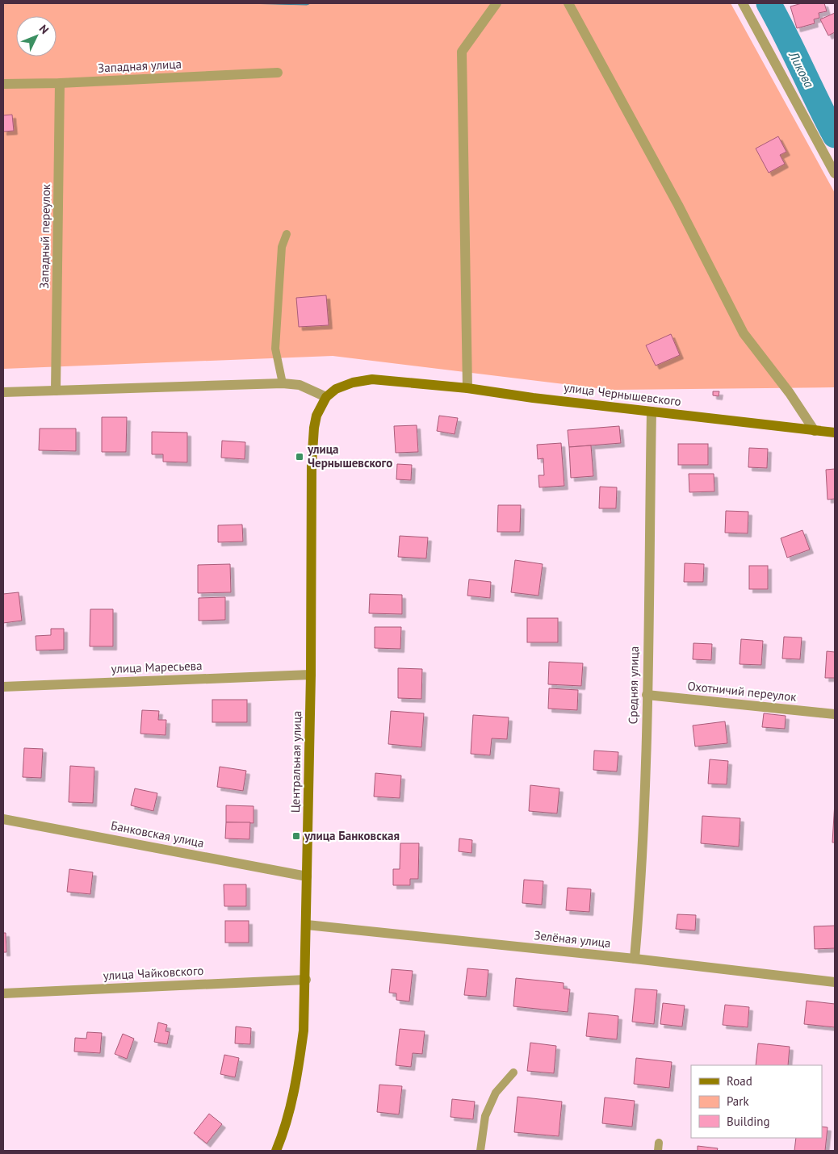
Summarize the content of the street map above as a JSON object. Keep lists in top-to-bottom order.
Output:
{
  "streets": {
    "street": [
      "Западная улица",
      "Западный переулок",
      "улица Чернышевского",
      "улица Маресьева",
      "Средняя улица",
      "Охотничий переулок",
      "Центральная улица",
      "Банковская улица",
      "Зелёная улица",
      "улица Чайковского"
    ]
  },
  "crossings": [
    ["Западная улица", "Западный переулок"],
    ["улица Чернышевского", "Средняя улица"],
    ["улица Чернышевского", "Центральная улица"],
    ["улица Маресьева", "Центральная улица"],
    ["Средняя улица", "Охотничий переулок"],
    ["Средняя улица", "Зелёная улица"],
    ["Центральная улица", "Банковская улица"],
    ["Центральная улица", "Зелёная улица"],
    ["Центральная улица", "улица Чайковского"]
  ],
  "water": ["Ликова"],
  "places": {
    "transit": ["улица Чернышевского", "улица Банковская"]
  },
  "legend": ["Road", "Park", "Building"],
  "north": "top right"
}
